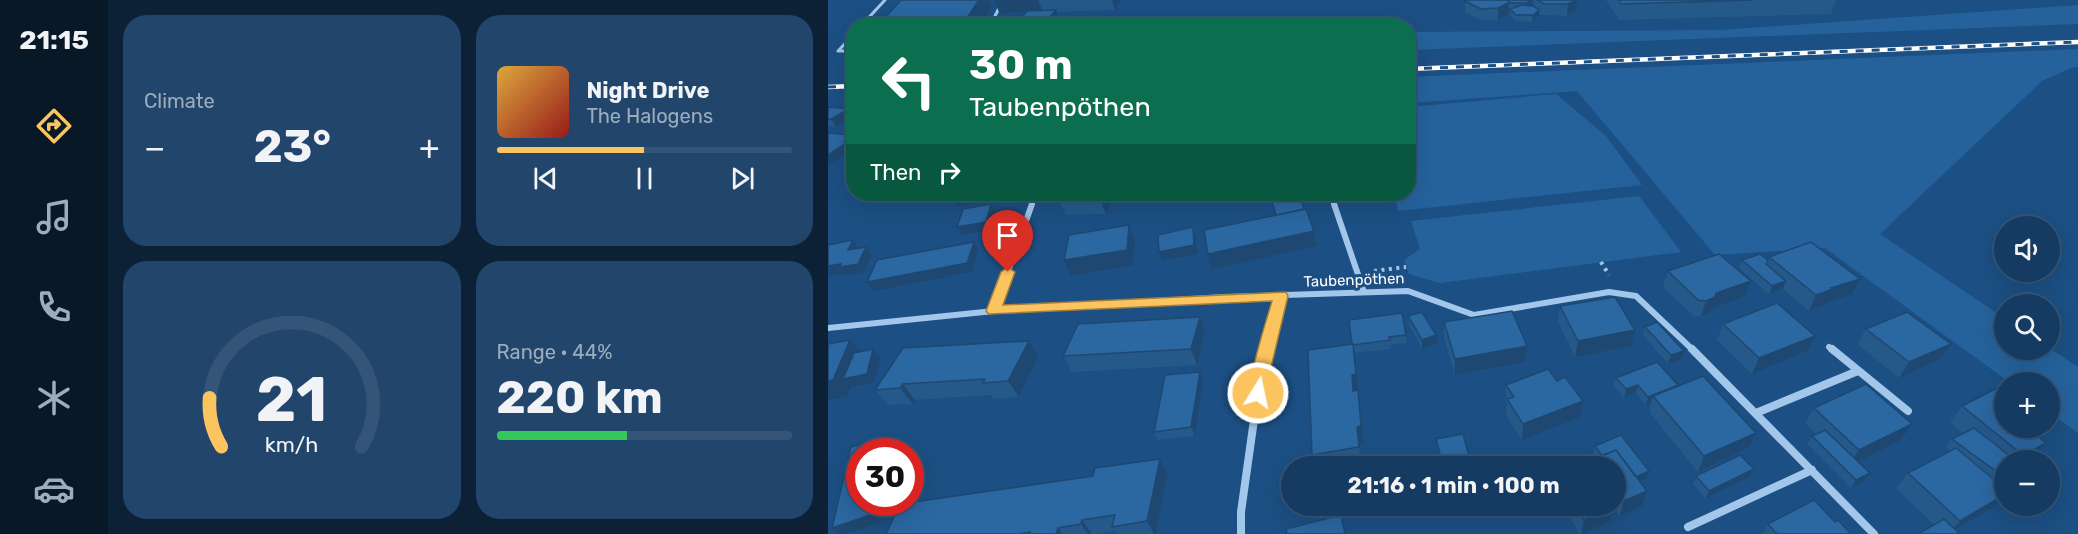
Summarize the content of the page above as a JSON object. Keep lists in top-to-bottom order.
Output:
{
  "streets": {
    "street": ["Taubenpöthen"]
  },
  "page": {
    "tabs": "21:15",
    "tile": [
      "Climate",
      ["Range · 44%", "220 km"]
    ],
    "turn": ["30 m", "Taubenpöthen"],
    "song": ["Night Drive", "The Halogens"],
    "heat": ["−", "23°", "+"],
    "then": "Then",
    "map_buttons": ["+", "−"],
    "limit": "30",
    "trip": "21:16 · 1 min · 100 m",
    "gauge": ["21", "km/h"]
  }
}
